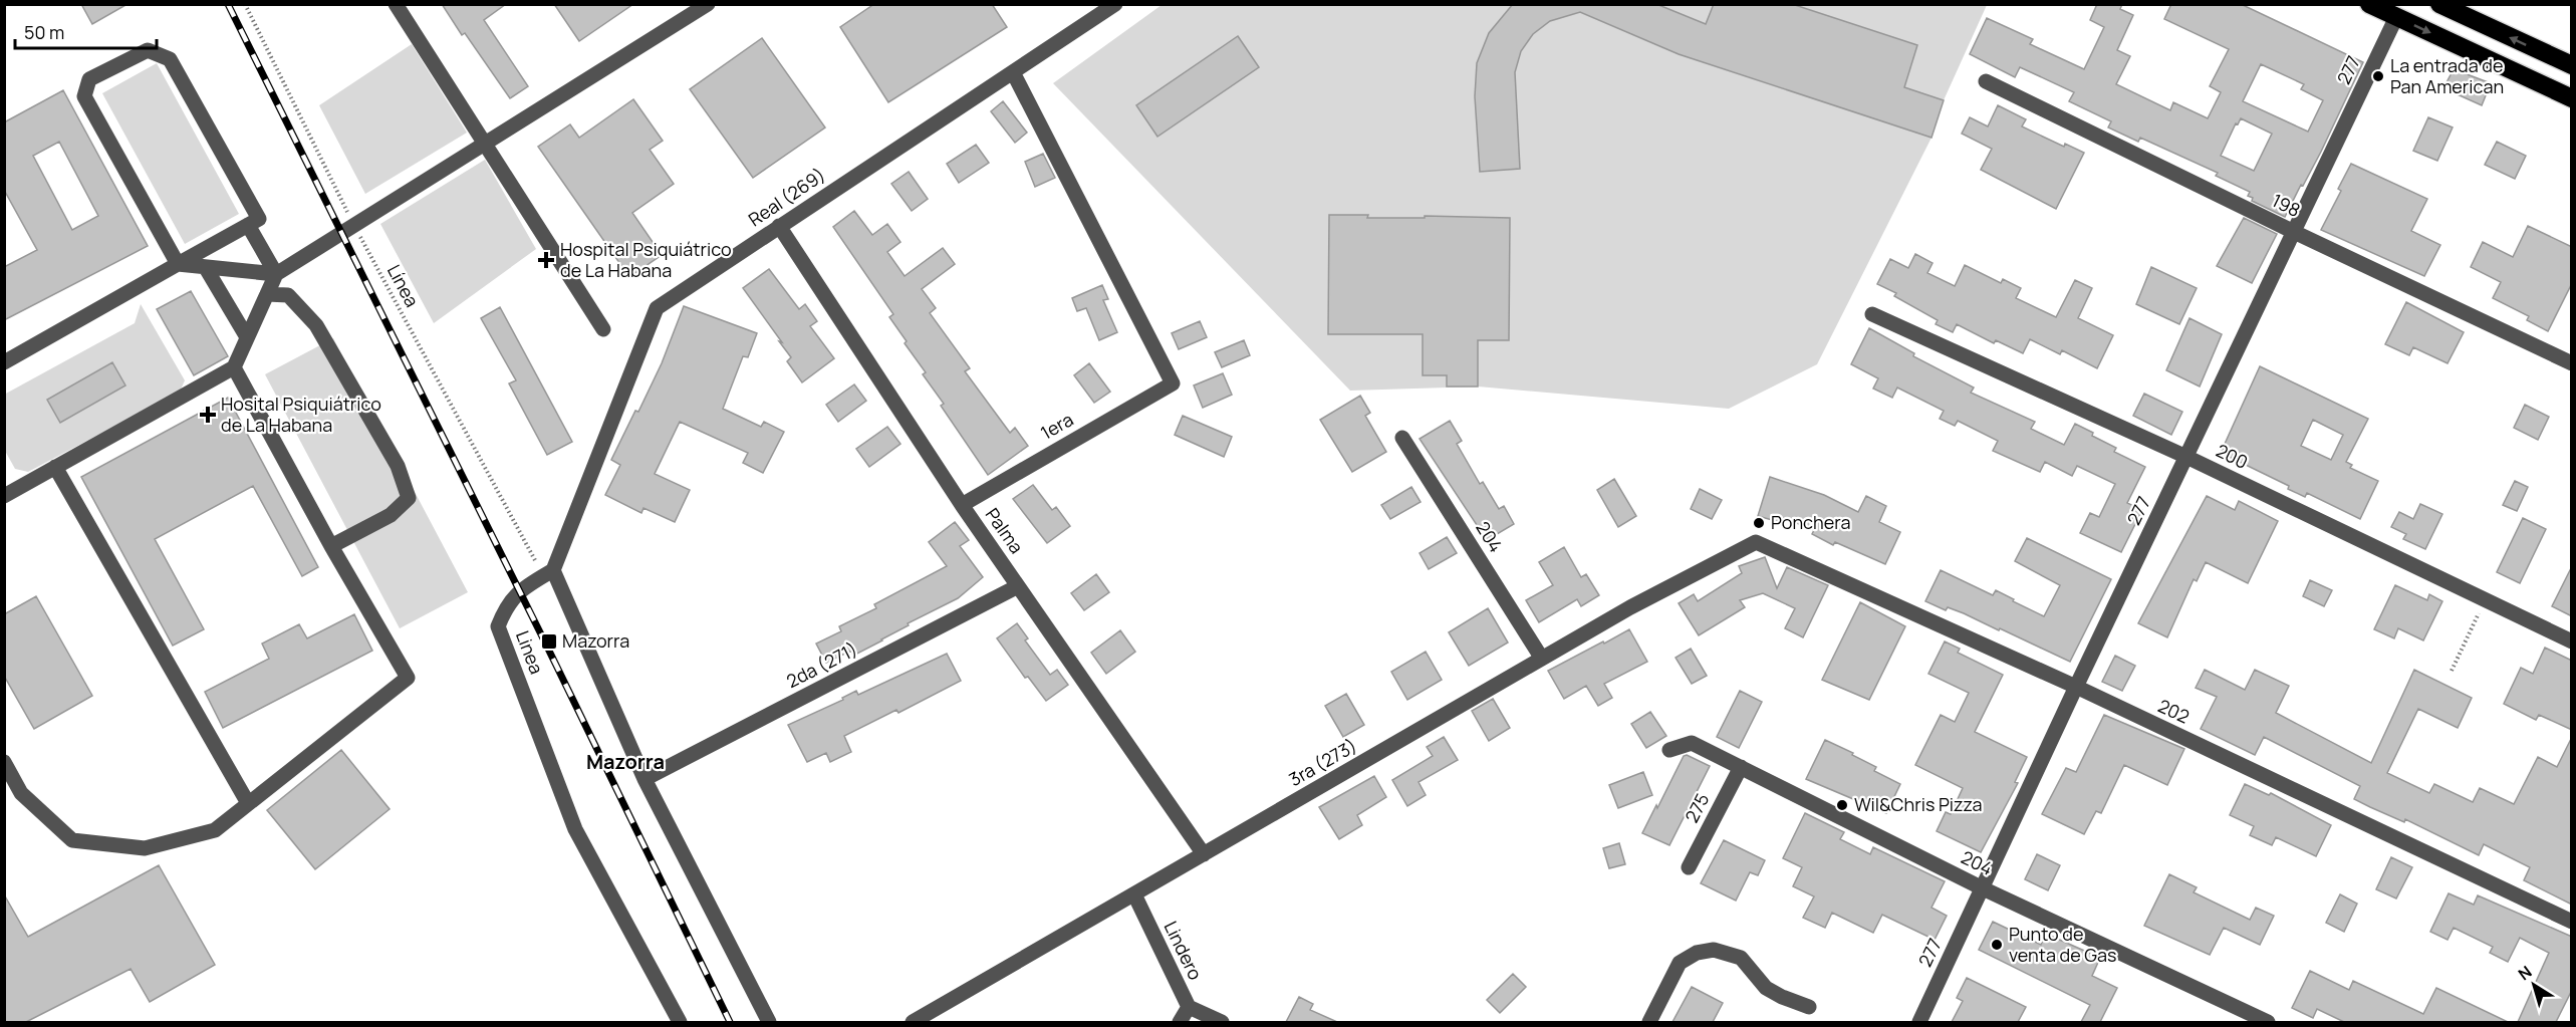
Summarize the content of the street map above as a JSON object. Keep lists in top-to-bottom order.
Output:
{
  "streets": {
    "street": [
      "277",
      "Real (269)",
      "198",
      "1era",
      "200",
      "Palma",
      "204",
      "Linea",
      "2da (271)",
      "202",
      "3ra (273)",
      "275",
      "Lindero"
    ],
    "path": ["Línea"]
  },
  "crossings": [
    ["277", "198"],
    ["277", "200"],
    ["277", "204"],
    ["277", "202"],
    ["Real (269)", "Línea"],
    ["Real (269)", "1era"],
    ["Real (269)", "Palma"],
    ["Real (269)", "Linea"],
    ["Línea", "Linea"],
    ["1era", "Palma"],
    ["Palma", "2da (271)"],
    ["Palma", "3ra (273)"],
    ["204", "3ra (273)"],
    ["204", "275"],
    ["202", "3ra (273)"],
    ["3ra (273)", "Lindero"]
  ],
  "districts": ["Mazorra"],
  "places": {
    "other": [
      "La entrada de Pan American",
      "Ponchera",
      "Wil&Chris Pizza",
      "Punto de venta de Gas"
    ],
    "health": ["Hospital Psiquiátrico de La Habana", "Hosital Psiquiátrico de La Habana"],
    "transit": ["Mazorra"]
  },
  "scale_bar": "50 m",
  "north": "top left"
}
